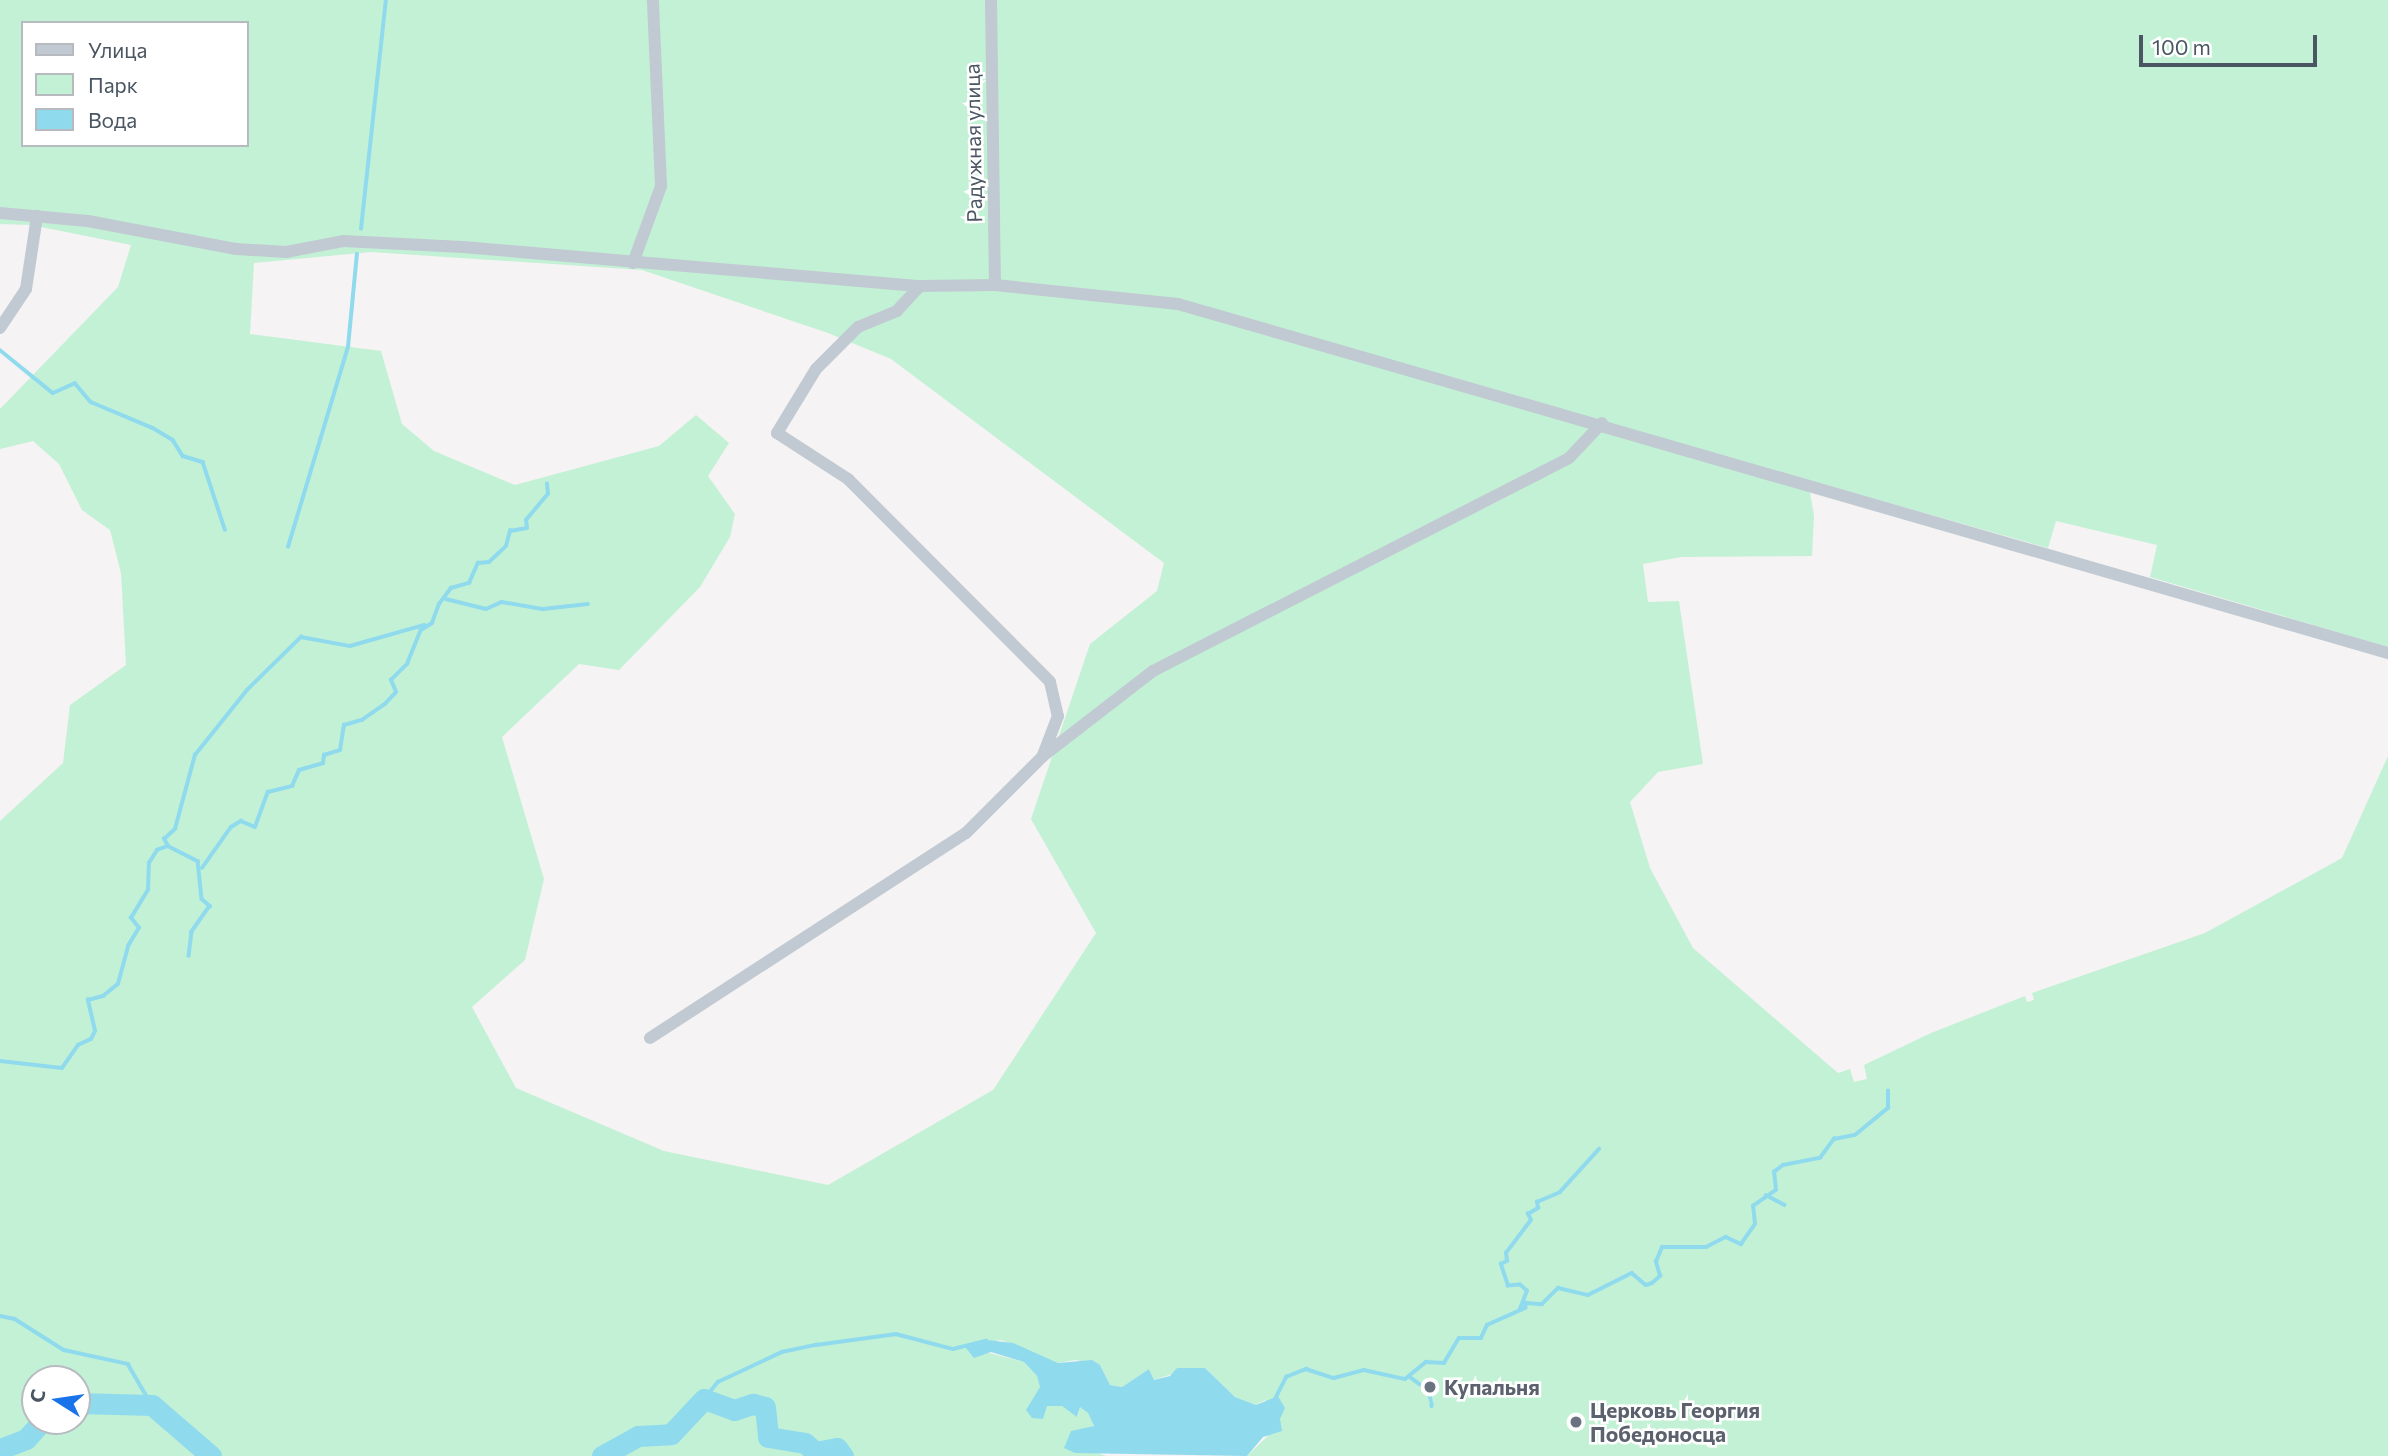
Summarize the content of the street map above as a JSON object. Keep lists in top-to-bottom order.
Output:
{
  "streets": {
    "street": ["Радужная улица"]
  },
  "places": ["Купальня", "Церковь Георгия Победоносца"],
  "legend": ["Улица", "Парк", "Вода"],
  "scale_bar": "100 m",
  "north": "left"
}
